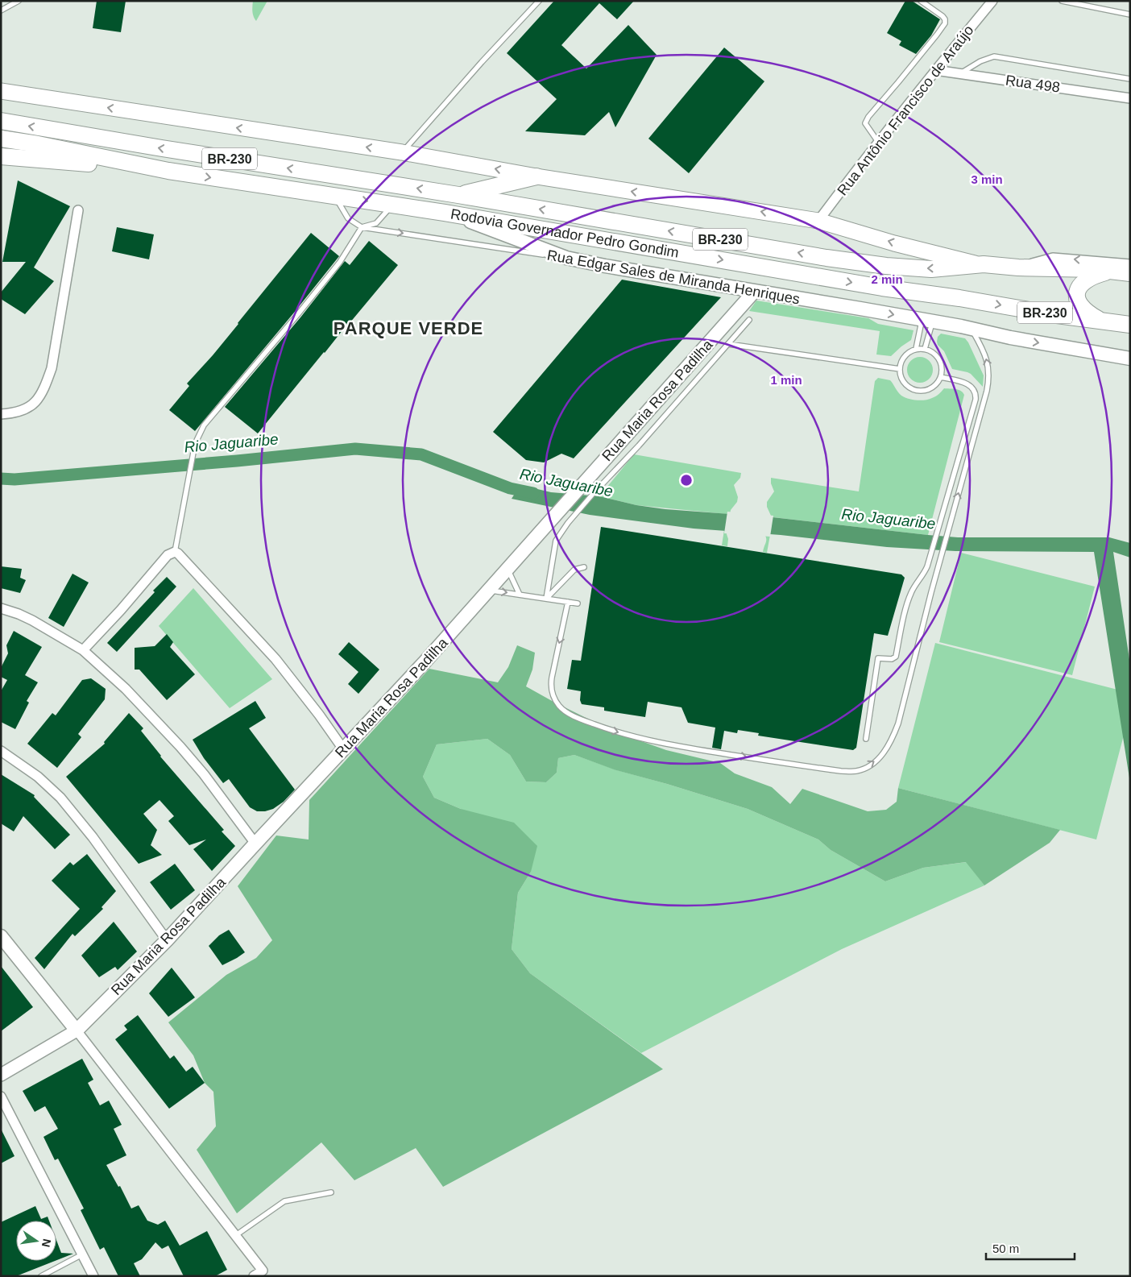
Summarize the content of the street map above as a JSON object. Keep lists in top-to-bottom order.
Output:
{
  "streets": {
    "highway": ["BR-230", "Rodovia Governador Pedro Gondim"],
    "main road": ["Rua Edgar Sales de Miranda Henriques", "Rua Maria Rosa Padilha"],
    "street": ["Rua 498", "Rua Antônio Francisco de Araújo"]
  },
  "crossings": [
    ["Rua 498", "Rua Antônio Francisco de Araújo"],
    ["Rua Edgar Sales de Miranda Henriques", "Rua Maria Rosa Padilha"]
  ],
  "districts": ["PARQUE VERDE"],
  "water": ["Rio Jaguaribe"],
  "scale_bar": "50 m",
  "north": "right",
  "rings": ["3 min", "2 min", "1 min"]
}
